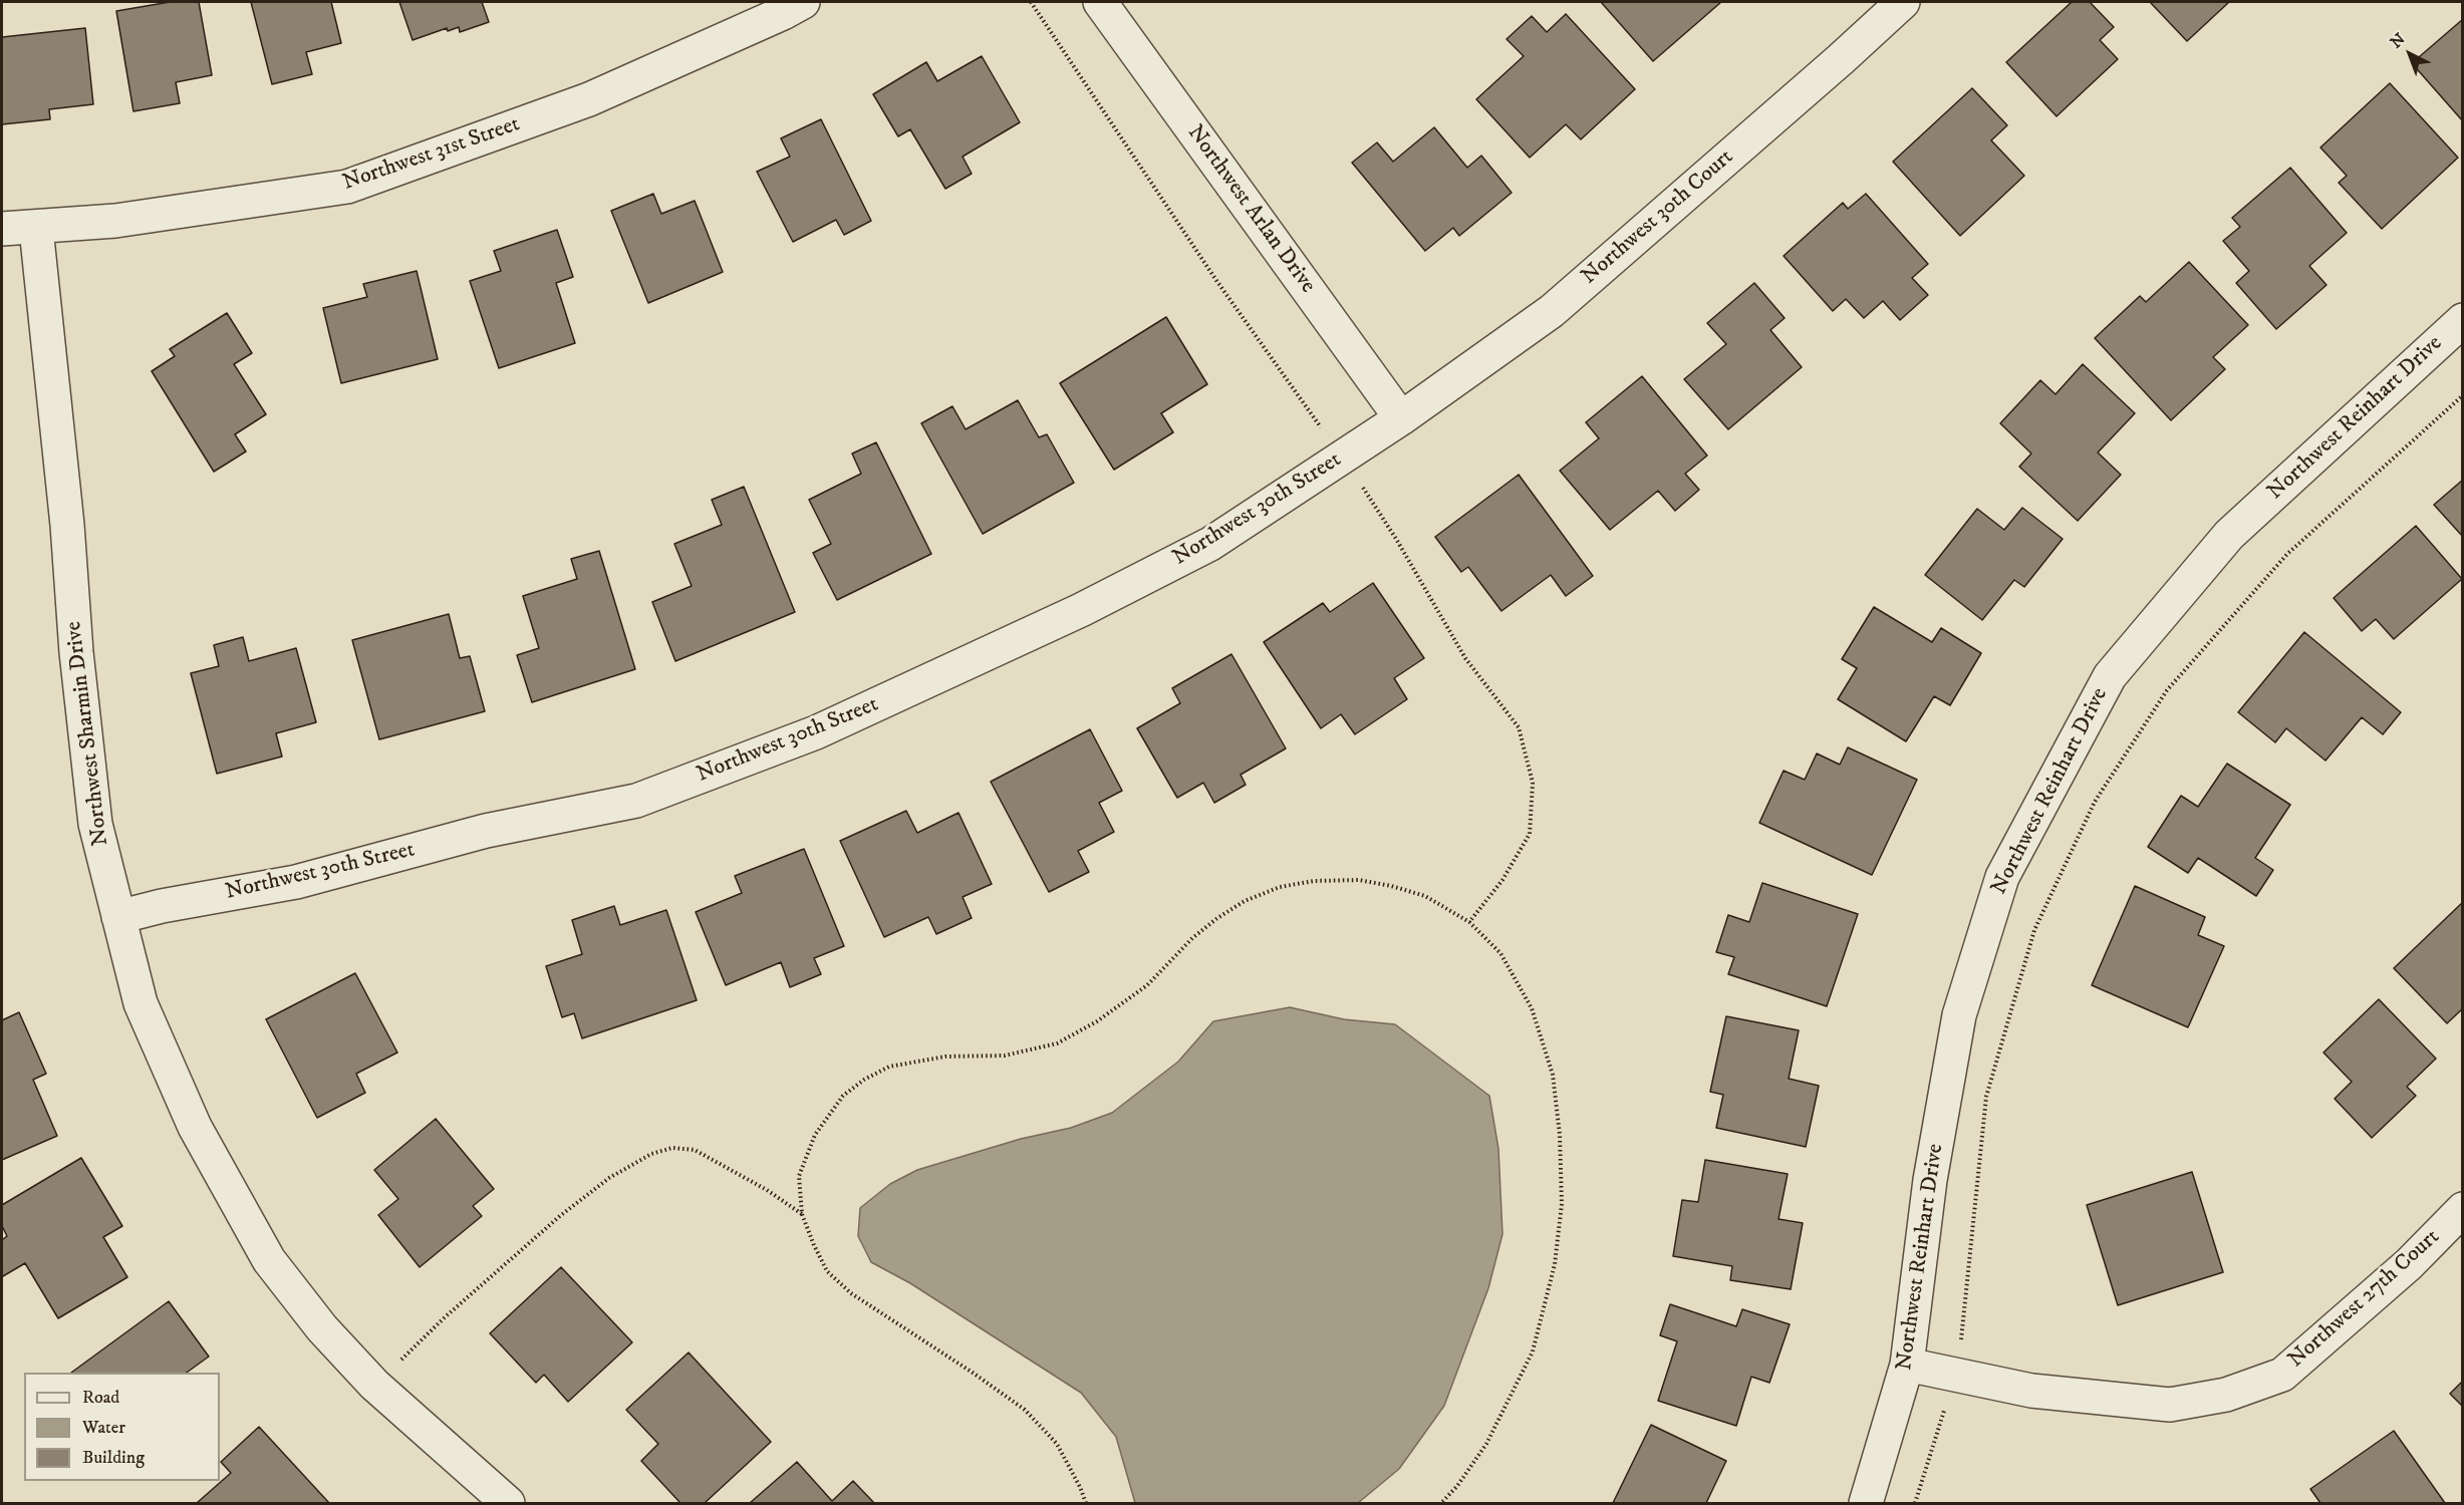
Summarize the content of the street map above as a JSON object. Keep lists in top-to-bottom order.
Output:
{
  "streets": {
    "street": [
      "Northwest 31st Street",
      "Northwest Arlan Drive",
      "Northwest 30th Court",
      "Northwest Reinhart Drive",
      "Northwest 30th Street",
      "Northwest Sharmin Drive",
      "Northwest 27th Court"
    ]
  },
  "crossings": [
    ["Northwest 31st Street", "Northwest Sharmin Drive"],
    ["Northwest Arlan Drive", "Northwest 30th Court"],
    ["Northwest Arlan Drive", "Northwest 30th Street"],
    ["Northwest 30th Court", "Northwest 30th Street"],
    ["Northwest Reinhart Drive", "Northwest 27th Court"],
    ["Northwest 30th Street", "Northwest Sharmin Drive"]
  ],
  "legend": ["Road", "Water", "Building"],
  "north": "top left"
}
